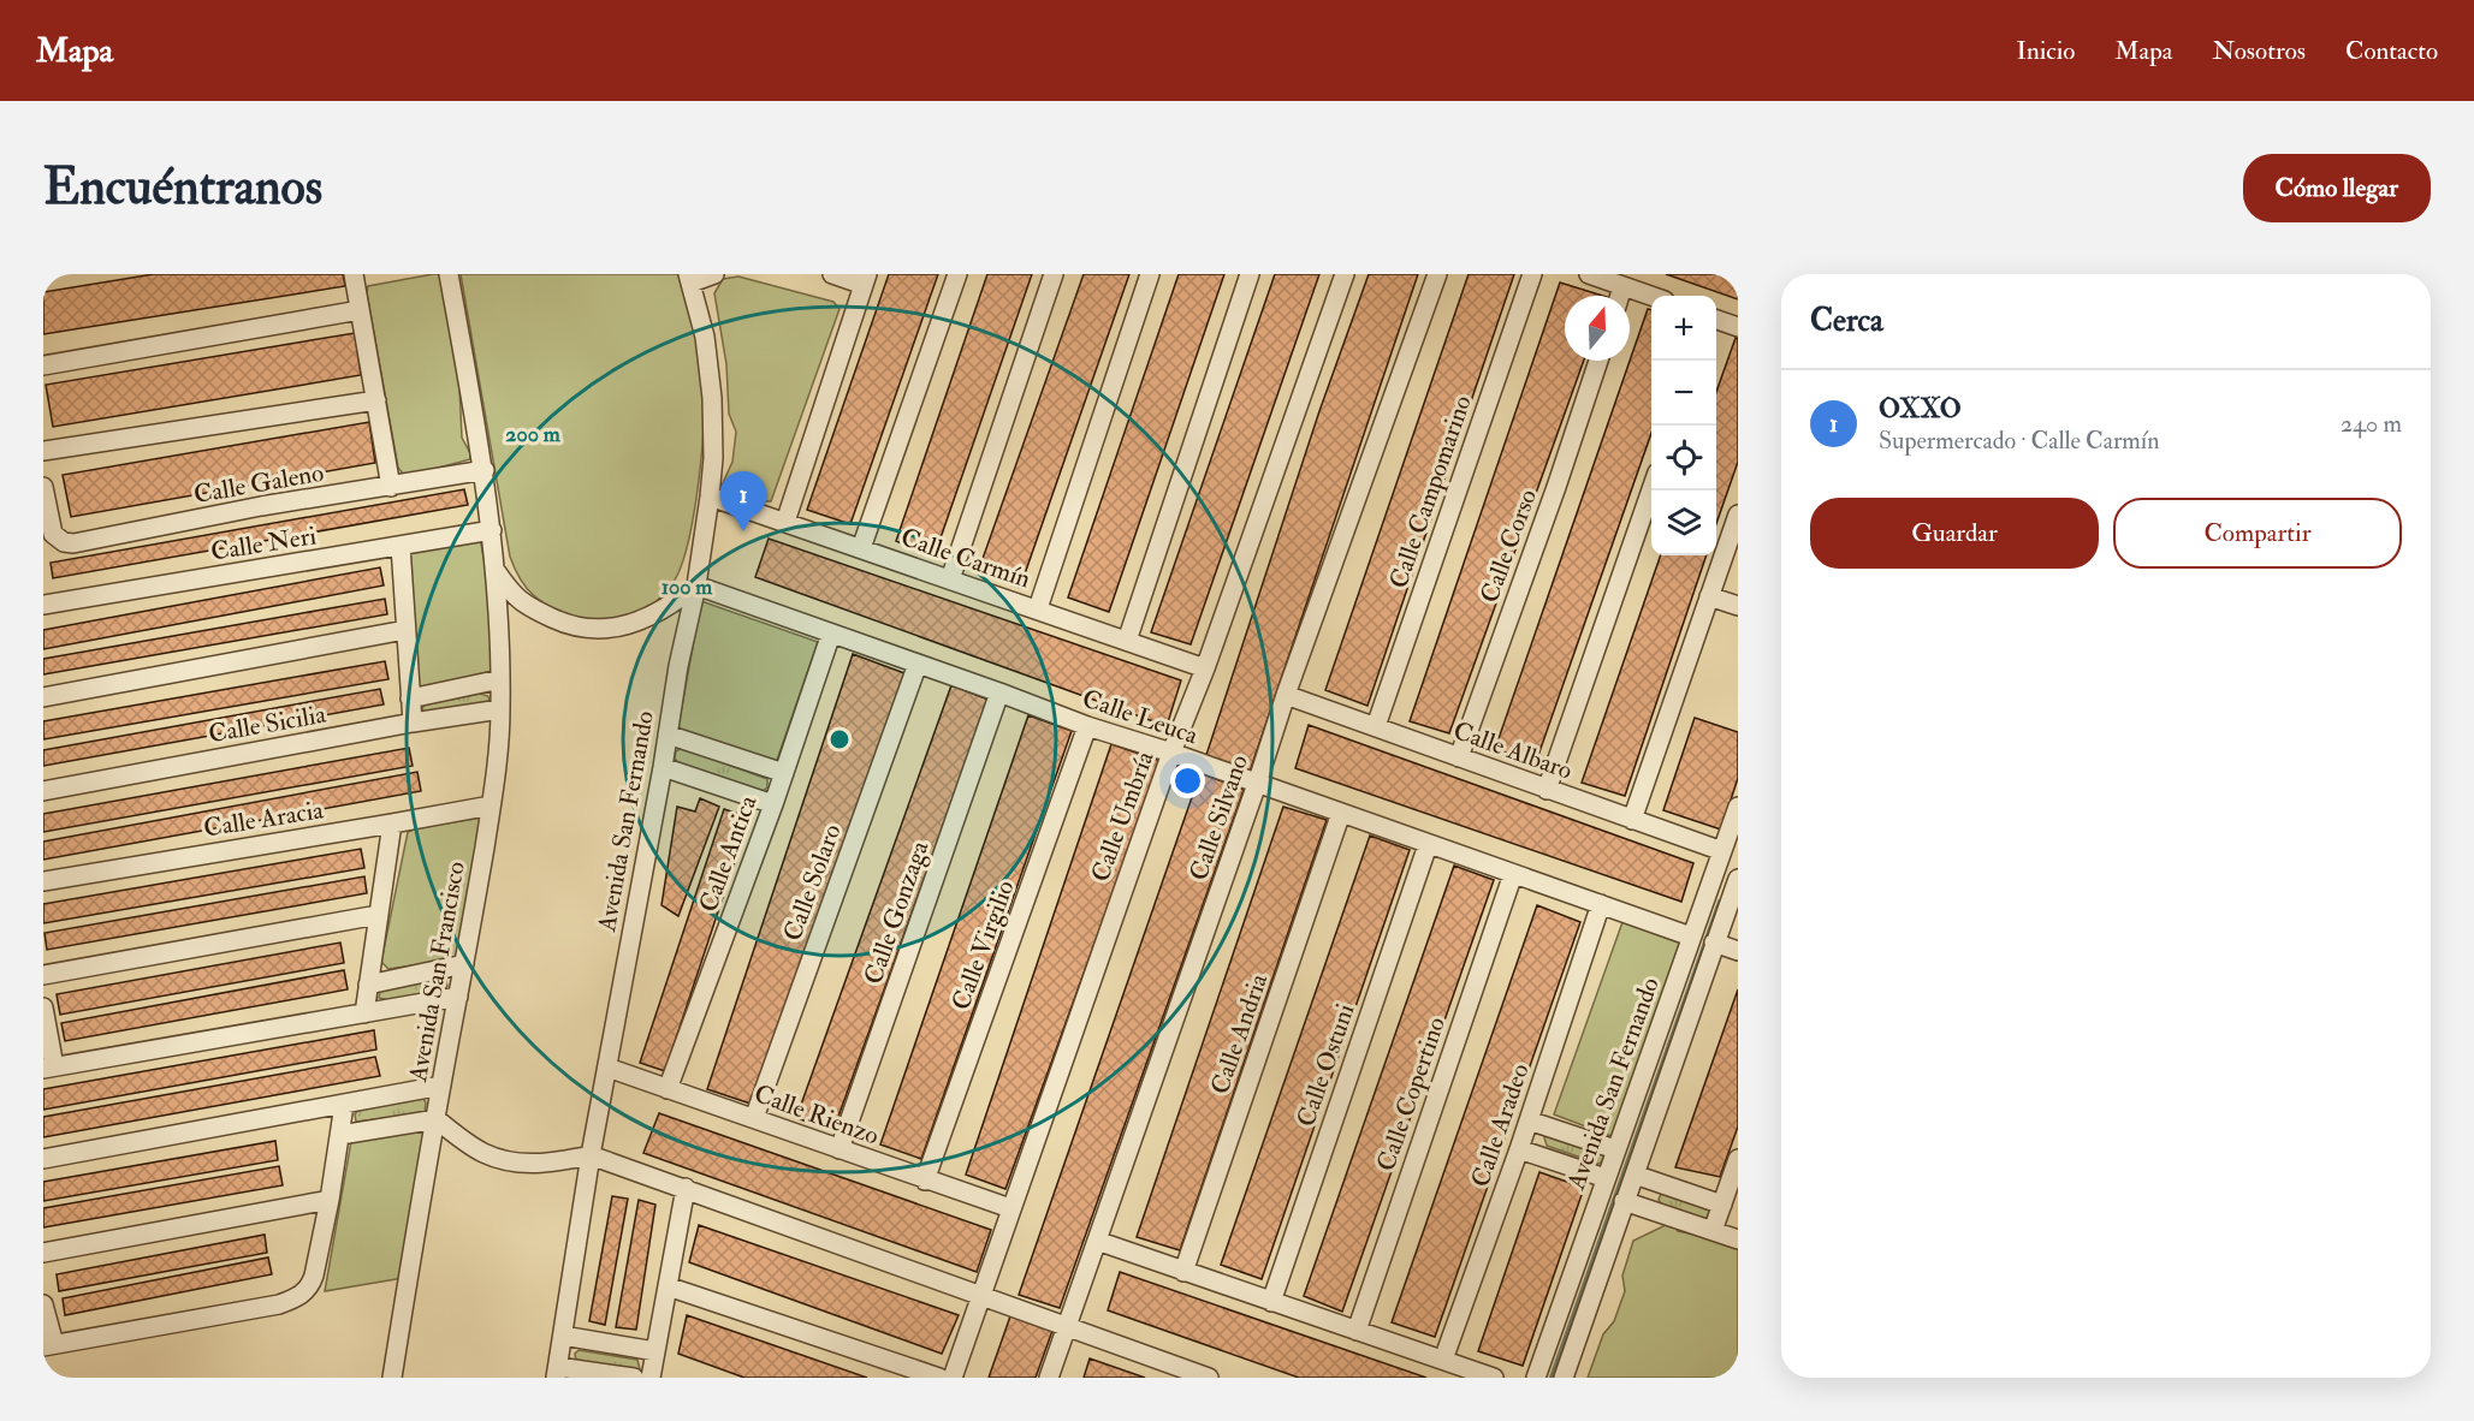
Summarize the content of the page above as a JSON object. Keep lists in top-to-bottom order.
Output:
{
  "streets": {
    "street": [
      "Calle Galeno",
      "Calle Campomarino",
      "Calle Neri",
      "Calle Corso",
      "Calle Carmín",
      "Calle Leuca",
      "Calle Sicilia",
      "Calle Albaro",
      "Calle Umbría",
      "Calle Silvano",
      "Calle Aracia",
      "Avenida San Fernando",
      "Calle Antica",
      "Calle Solaro",
      "Calle Gonzaga",
      "Calle Virgilio",
      "Avenida San Francisco",
      "Calle Andria",
      "Calle Ostuni",
      "Calle Copertino",
      "Calle Rienzo",
      "Calle Aradeo"
    ]
  },
  "crossings": [
    ["Calle Campomarino", "Calle Albaro"],
    ["Calle Corso", "Calle Albaro"],
    ["Calle Carmín", "Calle Umbría"],
    ["Calle Carmín", "Avenida San Fernando"],
    ["Calle Leuca", "Calle Umbría"],
    ["Calle Leuca", "Calle Silvano"],
    ["Calle Leuca", "Avenida San Fernando"],
    ["Calle Leuca", "Calle Antica"],
    ["Calle Leuca", "Calle Solaro"],
    ["Calle Leuca", "Calle Gonzaga"],
    ["Calle Leuca", "Calle Virgilio"],
    ["Calle Leuca", "Calle Andria"],
    ["Calle Leuca", "Calle Ostuni"],
    ["Calle Leuca", "Calle Copertino"],
    ["Calle Leuca", "Calle Aradeo"],
    ["Calle Sicilia", "Avenida San Francisco"],
    ["Calle Albaro", "Calle Silvano"],
    ["Calle Albaro", "Avenida San Fernando"],
    ["Calle Umbría", "Calle Rienzo"],
    ["Calle Aracia", "Avenida San Francisco"],
    ["Avenida San Fernando", "Calle Rienzo"],
    ["Calle Antica", "Calle Rienzo"],
    ["Calle Solaro", "Calle Rienzo"],
    ["Calle Gonzaga", "Calle Rienzo"],
    ["Calle Virgilio", "Calle Rienzo"]
  ],
  "north": "top",
  "page": {
    "header": "Mapa",
    "nav": [
      "Inicio",
      "Mapa",
      "Nosotros",
      "Contacto"
    ],
    "buttons": [
      "Cómo llegar",
      ["Guardar", "Compartir"]
    ],
    "title": "Encuéntranos",
    "heading": "Cerca",
    "map_buttons": ["+", "−"],
    "list": [
      {
        "mark": "1",
        "name": "OXXO",
        "note": "Supermercado · Calle Carmín",
        "value": "240 m"
      }
    ],
    "pins": "1"
  },
  "rings": ["200 m", "100 m"]
}
